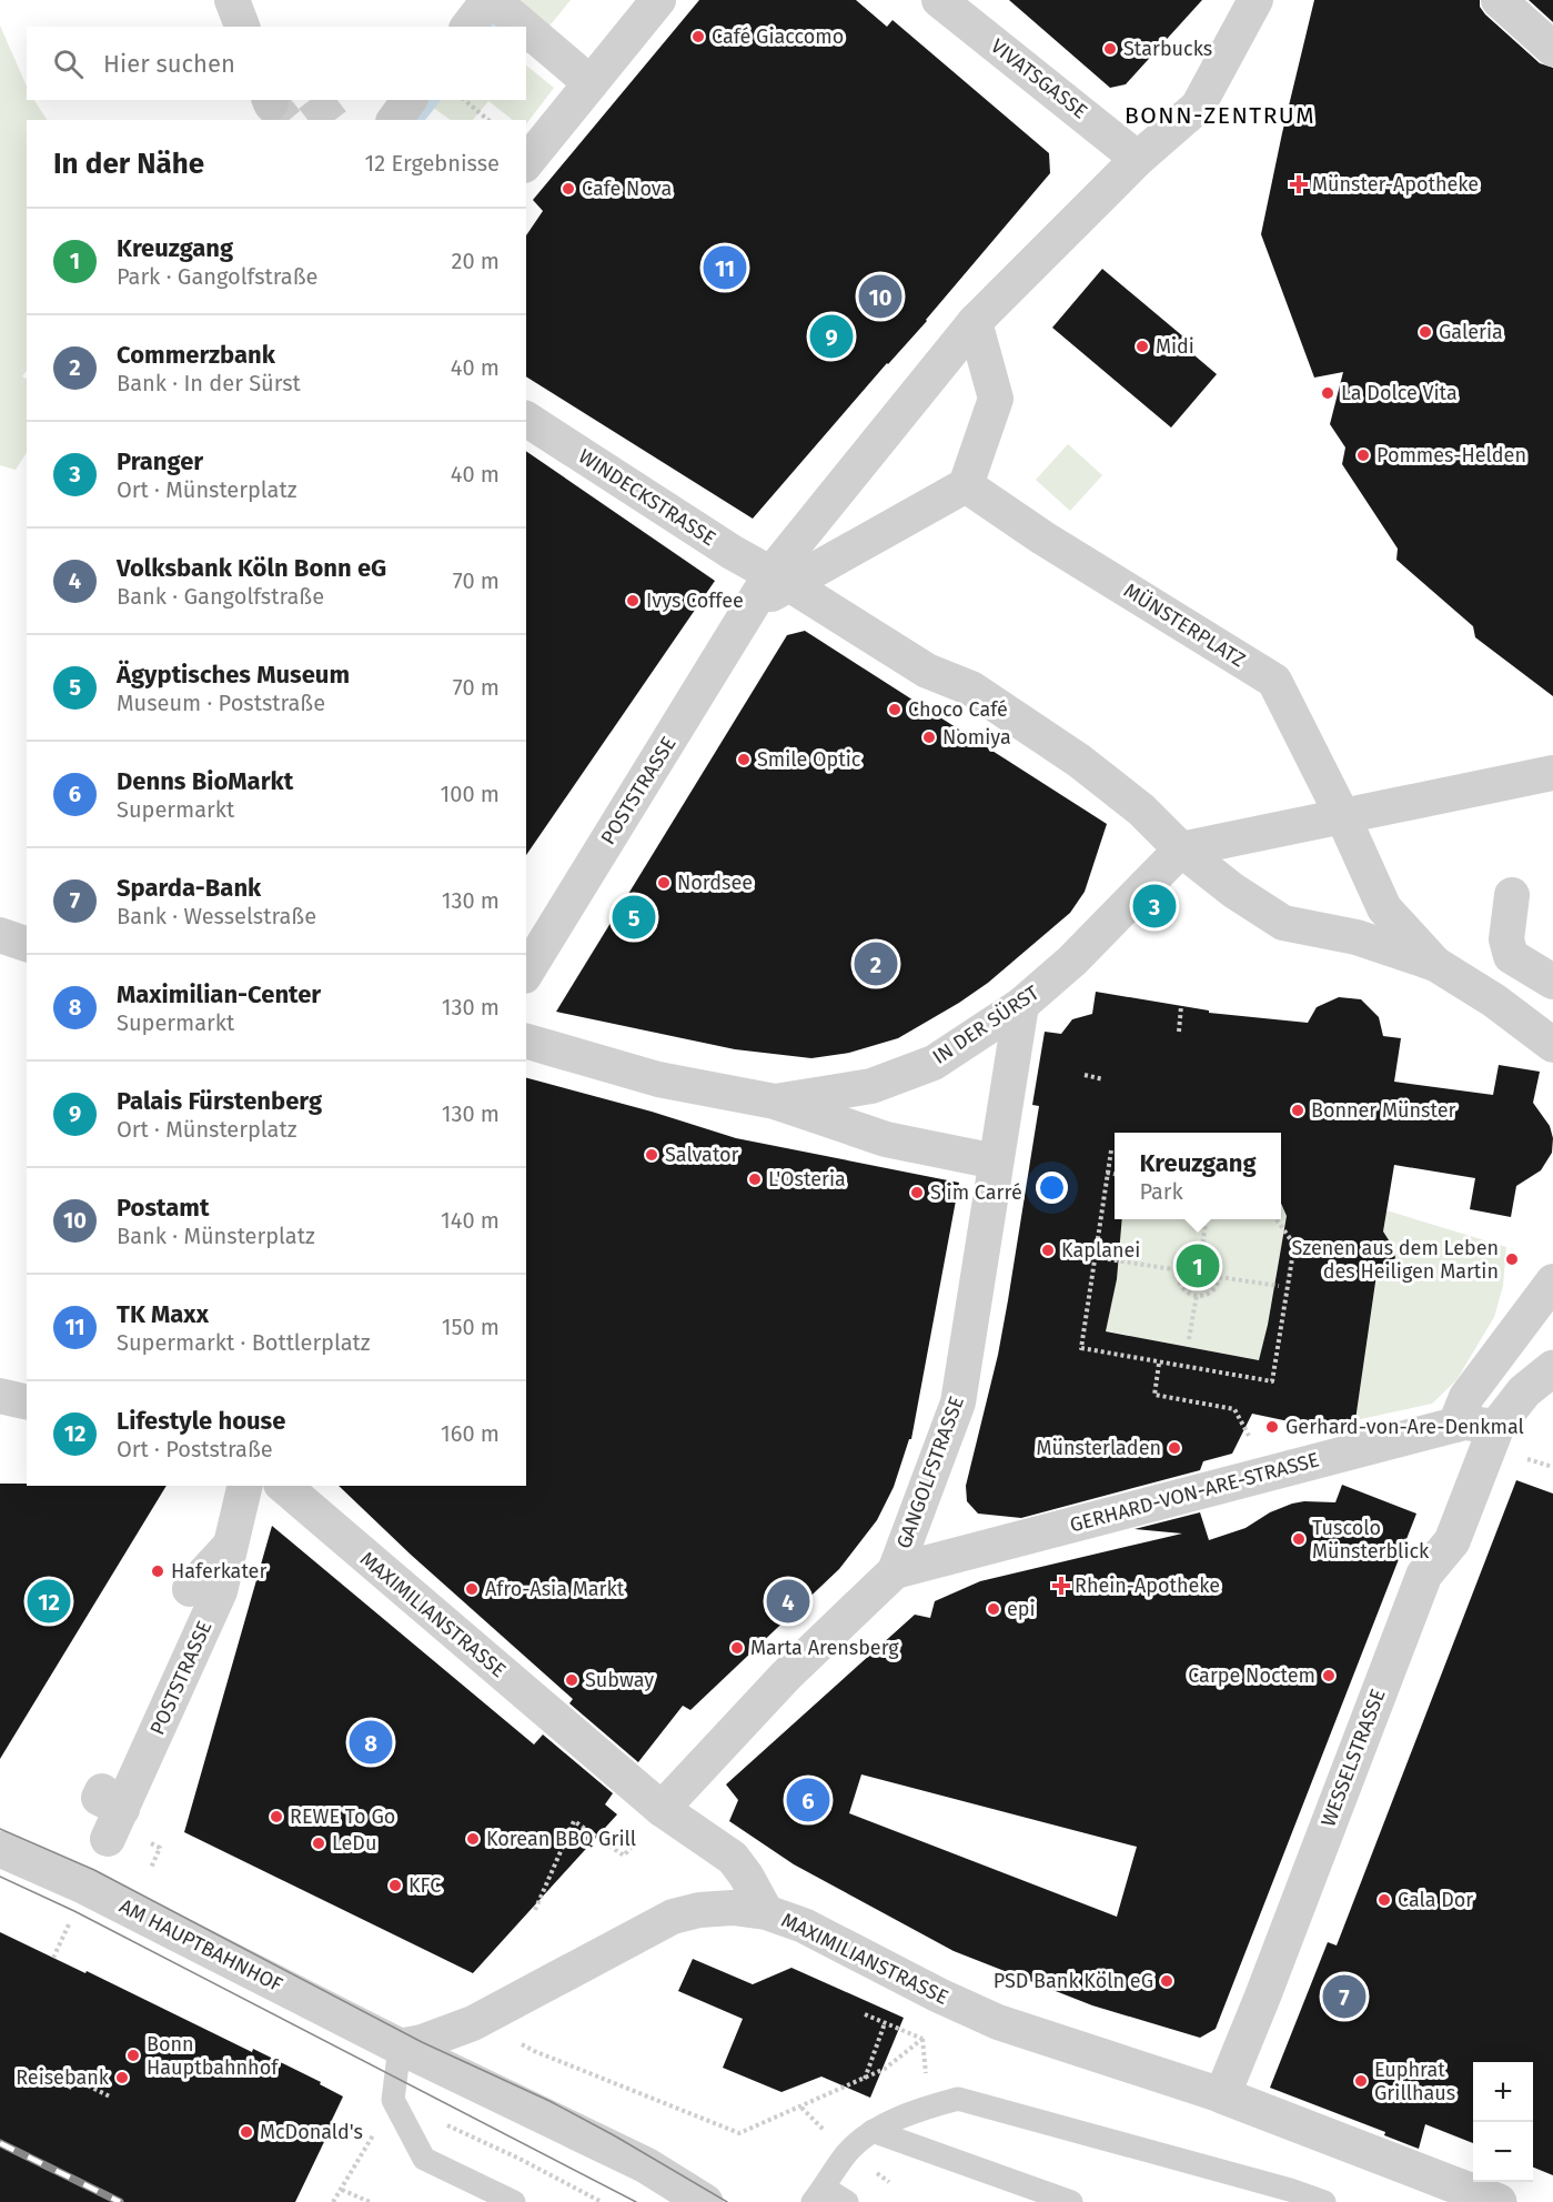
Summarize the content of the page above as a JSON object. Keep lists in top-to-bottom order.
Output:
{
  "streets": {
    "street": [
      "VIVATSGASSE",
      "WINDECKSTRASSE",
      "MÜNSTERPLATZ",
      "POSTSTRASSE",
      "IN DER SÜRST",
      "GANGOLFSTRASSE",
      "GERHARD-VON-ARE-STRASSE",
      "MAXIMILIANSTRASSE",
      "WESSELSTRASSE",
      "AM HAUPTBAHNHOF"
    ]
  },
  "crossings": [
    ["WINDECKSTRASSE", "MÜNSTERPLATZ"],
    ["WINDECKSTRASSE", "POSTSTRASSE"],
    ["MÜNSTERPLATZ", "POSTSTRASSE"],
    ["MÜNSTERPLATZ", "IN DER SÜRST"],
    ["IN DER SÜRST", "GANGOLFSTRASSE"],
    ["GANGOLFSTRASSE", "GERHARD-VON-ARE-STRASSE"],
    ["GANGOLFSTRASSE", "MAXIMILIANSTRASSE"],
    ["GERHARD-VON-ARE-STRASSE", "WESSELSTRASSE"],
    ["MAXIMILIANSTRASSE", "WESSELSTRASSE"]
  ],
  "districts": ["BONN-ZENTRUM"],
  "places": {
    "other": [
      "Café Giaccomo",
      "Starbucks",
      "Cafe Nova",
      "Galeria",
      "Midi",
      "La Dolce Vita",
      "Pommes-Helden",
      "Ivys Coffee",
      "Choco Café",
      "Nomiya",
      "Smile Optic",
      "Nordsee",
      "Bonner Münster",
      "Salvator",
      "L'Osteria",
      "S im Carré",
      "Kaplanei",
      "Szenen aus dem Leben des Heiligen Martin",
      "Gerhard-von-Are-Denkmal",
      "Münsterladen",
      "Tuscolo Münsterblick",
      "Haferkater",
      "Afro-Asia Markt",
      "epi",
      "Marta Arensberg",
      "Carpe Noctem",
      "Subway",
      "REWE To Go",
      "Korean BBQ Grill",
      "LeDu",
      "KFC",
      "Cala Dor",
      "PSD Bank Köln eG",
      "Bonn Hauptbahnhof",
      "Reisebank",
      "Euphrat Grillhaus",
      "McDonald's"
    ],
    "health": ["Münster-Apotheke", "Rhein-Apotheke"]
  },
  "page": {
    "search": "Hier suchen",
    "heading": ["In der Nähe", "12 Ergebnisse"],
    "list": [
      {
        "mark": "1",
        "name": "Kreuzgang",
        "note": "Park · Gangolfstraße",
        "value": "20 m"
      },
      {
        "mark": "2",
        "name": "Commerzbank",
        "note": "Bank · In der Sürst",
        "value": "40 m"
      },
      {
        "mark": "3",
        "name": "Pranger",
        "note": "Ort · Münsterplatz",
        "value": "40 m"
      },
      {
        "mark": "4",
        "name": "Volksbank Köln Bonn eG",
        "note": "Bank · Gangolfstraße",
        "value": "70 m"
      },
      {
        "mark": "5",
        "name": "Ägyptisches Museum",
        "note": "Museum · Poststraße",
        "value": "70 m"
      },
      {
        "mark": "6",
        "name": "Denns BioMarkt",
        "note": "Supermarkt",
        "value": "100 m"
      },
      {
        "mark": "7",
        "name": "Sparda-Bank",
        "note": "Bank · Wesselstraße",
        "value": "130 m"
      },
      {
        "mark": "8",
        "name": "Maximilian-Center",
        "note": "Supermarkt",
        "value": "130 m"
      },
      {
        "mark": "9",
        "name": "Palais Fürstenberg",
        "note": "Ort · Münsterplatz",
        "value": "130 m"
      },
      {
        "mark": "10",
        "name": "Postamt",
        "note": "Bank · Münsterplatz",
        "value": "140 m"
      },
      {
        "mark": "11",
        "name": "TK Maxx",
        "note": "Supermarkt · Bottlerplatz",
        "value": "150 m"
      },
      {
        "mark": "12",
        "name": "Lifestyle house",
        "note": "Ort · Poststraße",
        "value": "160 m"
      }
    ],
    "pins": [
      "11",
      "10",
      "9",
      "3",
      "5",
      "2",
      "1",
      "4",
      "12",
      "8",
      "6",
      "7"
    ],
    "popup": ["Kreuzgang", "Park"],
    "map_buttons": ["+", "−"]
  }
}
